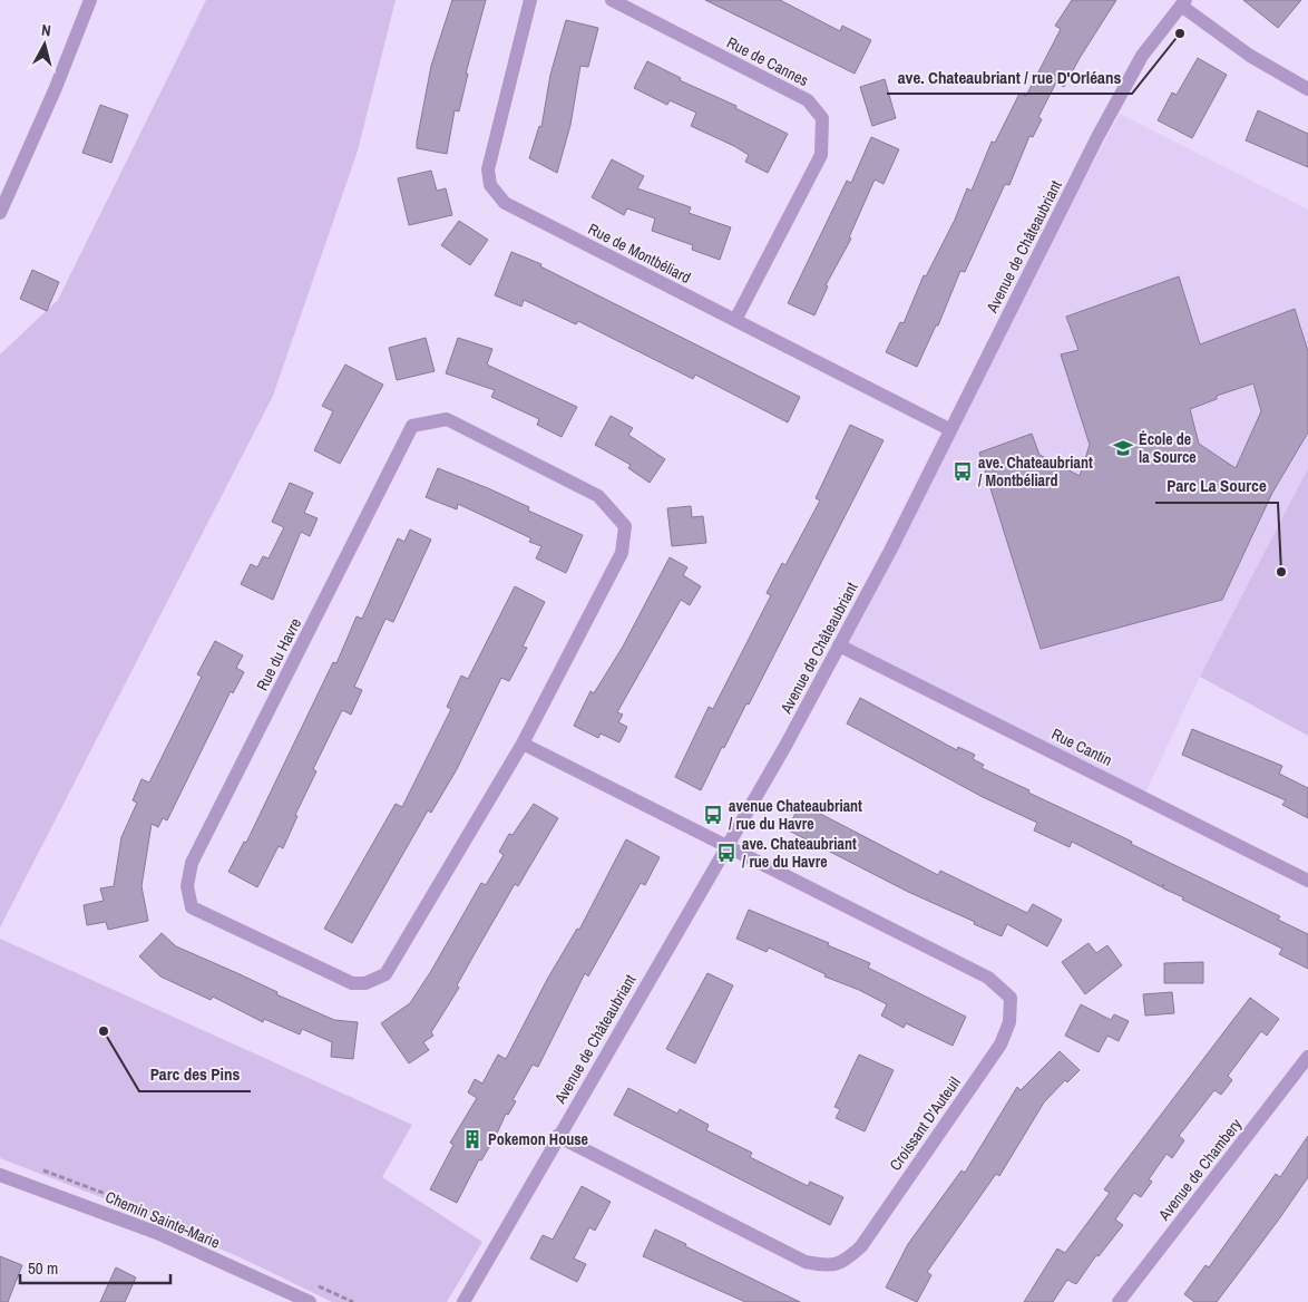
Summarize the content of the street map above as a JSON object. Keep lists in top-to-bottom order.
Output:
{
  "streets": {
    "street": [
      "Rue de Cannes",
      "Avenue de Châteaubriant",
      "Rue de Montbéliard",
      "Rue du Havre",
      "Rue Cantin",
      "Croissant D'Auteuil",
      "Avenue de Chambery",
      "Chemin Sainte-Marie"
    ]
  },
  "crossings": [
    ["Rue de Cannes", "Rue de Montbéliard"],
    ["Avenue de Châteaubriant", "Rue de Montbéliard"],
    ["Avenue de Châteaubriant", "Rue Cantin"],
    ["Avenue de Châteaubriant", "Croissant D'Auteuil"]
  ],
  "places": {
    "other": ["ave. Chateaubriant / rue D'Orléans", "Parc La Source", "Parc des Pins"],
    "school or university": ["École de la Source"],
    "bus stop": ["ave. Chateaubriant / Montbéliard", "avenue Chateaubriant / rue du Havre", "ave. Chateaubriant / rue du Havre"],
    "building": ["Pokemon House"]
  },
  "scale_bar": "50 m",
  "north": "top"
}
